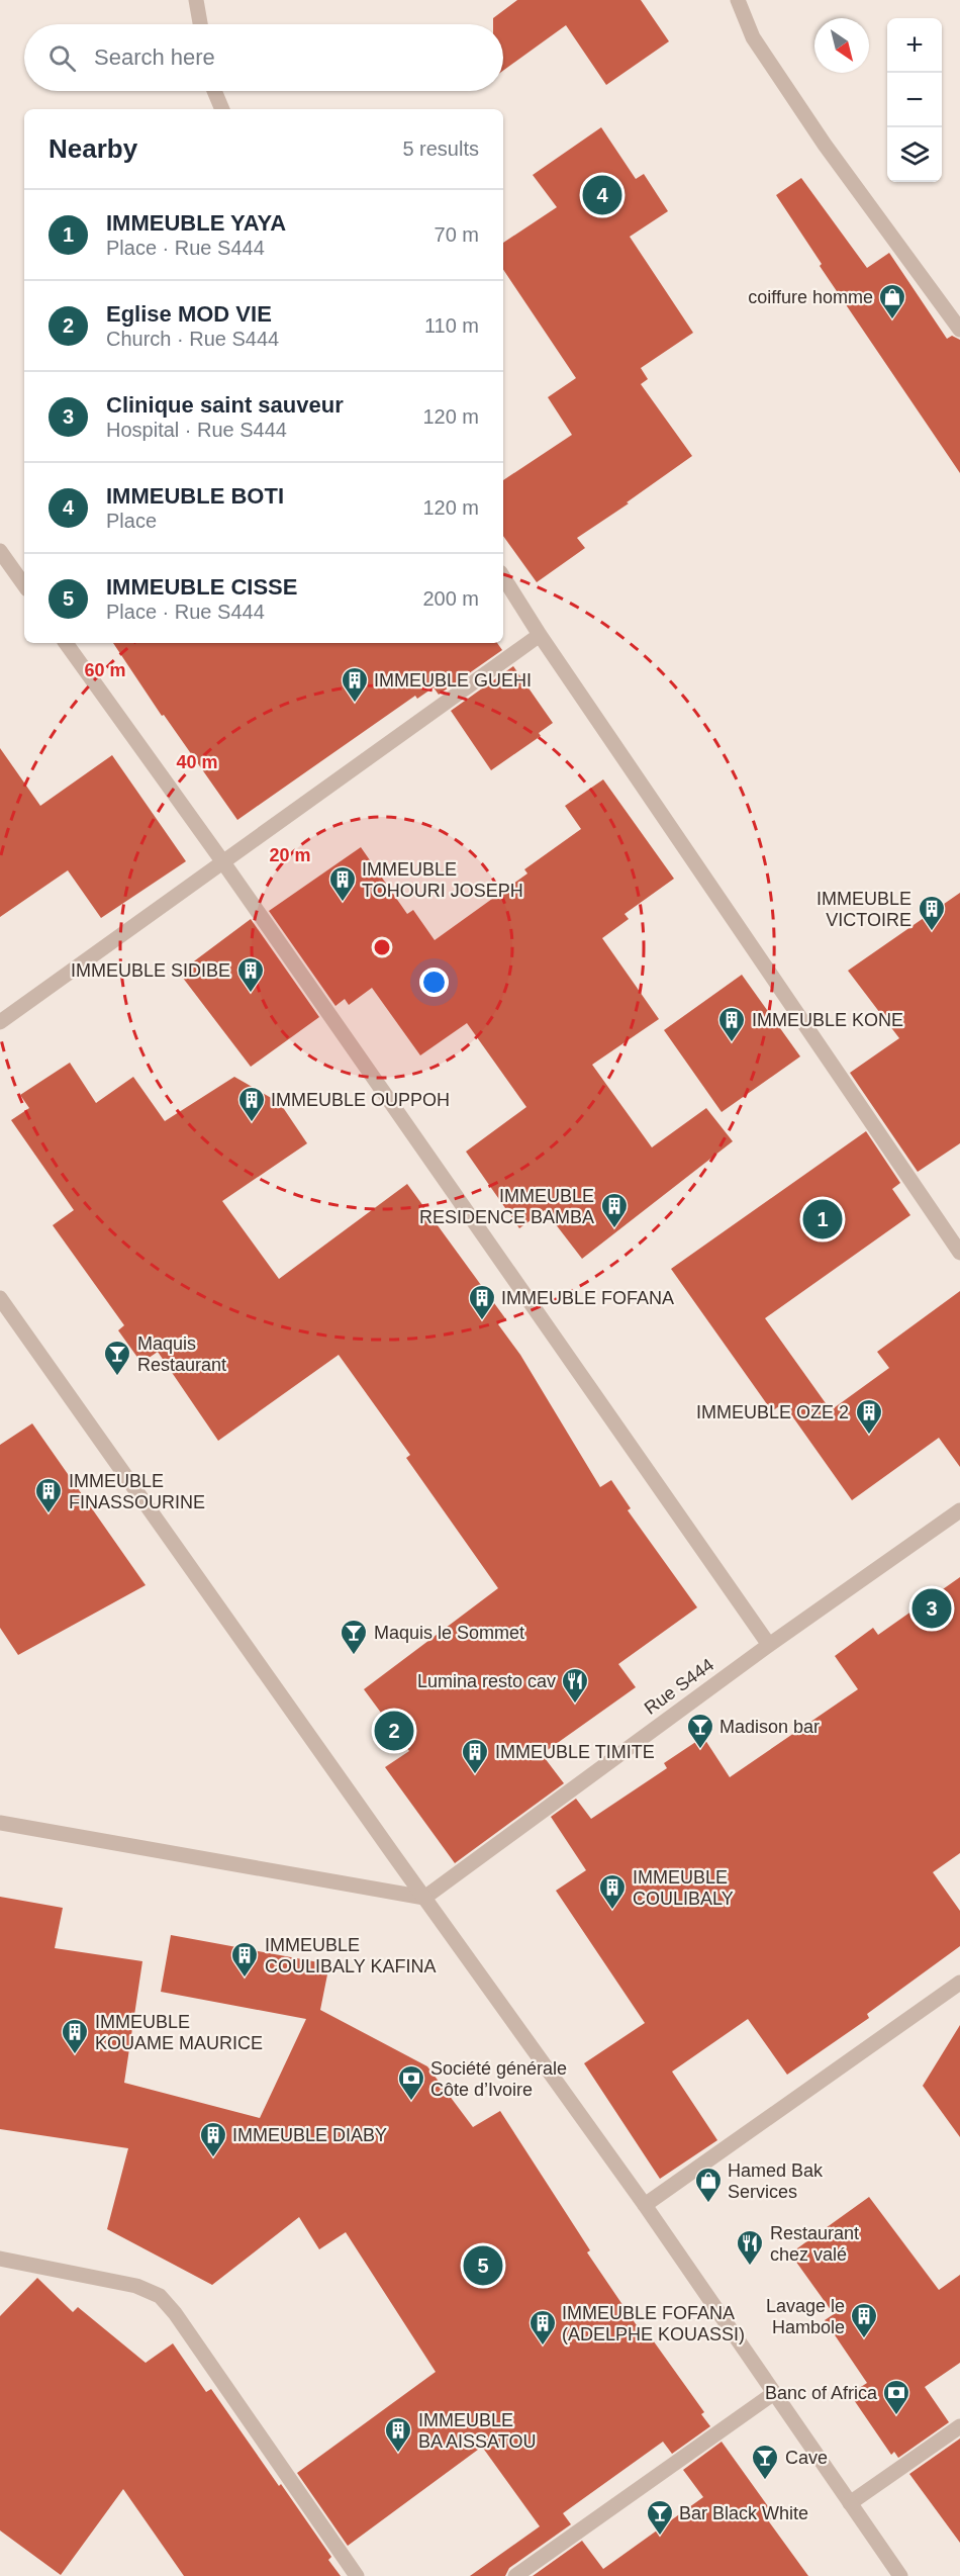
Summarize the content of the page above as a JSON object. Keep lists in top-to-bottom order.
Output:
{
  "streets": {
    "street": ["Rue S444"]
  },
  "places": {
    "shop": ["coiffure homme", "Hamed Bak Services"],
    "building": [
      "IMMEUBLE GUEHI",
      "IMMEUBLE TOHOURI JOSEPH",
      "IMMEUBLE VICTOIRE",
      "IMMEUBLE SIDIBE",
      "IMMEUBLE KONE",
      "IMMEUBLE OUPPOH",
      "IMMEUBLE RESIDENCE BAMBA",
      "IMMEUBLE FOFANA",
      "IMMEUBLE OZE 2",
      "IMMEUBLE FINASSOURINE",
      "IMMEUBLE TIMITE",
      "IMMEUBLE COULIBALY",
      "IMMEUBLE COULIBALY KAFINA",
      "IMMEUBLE KOUAME MAURICE",
      "IMMEUBLE DIABY",
      "Lavage le Hambole",
      "IMMEUBLE FOFANA (ADELPHE KOUASSI)",
      "IMMEUBLE BA AISSATOU"
    ],
    "bar": [
      "Maquis Restaurant",
      "Maquis le Sommet",
      "Madison bar",
      "Cave",
      "Bar Black White"
    ],
    "restaurant": ["Lumina resto cav", "Restaurant chez valé"],
    "bank": ["Société générale Côte d’Ivoire", "Banc of Africa"]
  },
  "north": "bottom right",
  "page": {
    "map_buttons": ["+", "−"],
    "search": "Search here",
    "heading": ["Nearby", "5 results"],
    "pins": [
      "4",
      "1",
      "3",
      "2",
      "5"
    ],
    "list": [
      {
        "mark": "1",
        "name": "IMMEUBLE YAYA",
        "note": "Place · Rue S444",
        "value": "70 m"
      },
      {
        "mark": "2",
        "name": "Eglise MOD VIE",
        "note": "Church · Rue S444",
        "value": "110 m"
      },
      {
        "mark": "3",
        "name": "Clinique saint sauveur",
        "note": "Hospital · Rue S444",
        "value": "120 m"
      },
      {
        "mark": "4",
        "name": "IMMEUBLE BOTI",
        "note": "Place",
        "value": "120 m"
      },
      {
        "mark": "5",
        "name": "IMMEUBLE CISSE",
        "note": "Place · Rue S444",
        "value": "200 m"
      }
    ]
  },
  "rings": ["60 m", "40 m", "20 m"]
}
